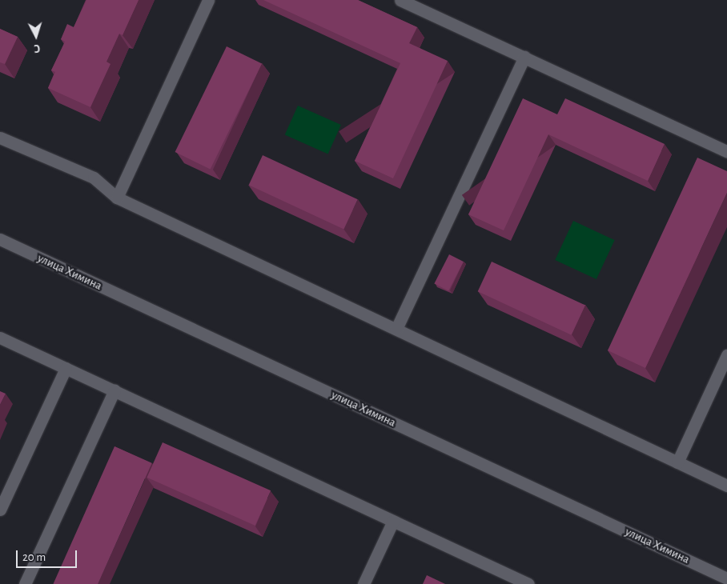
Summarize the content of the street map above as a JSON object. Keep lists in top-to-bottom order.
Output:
{
  "streets": {
    "street": ["улица Химина"]
  },
  "scale_bar": "20 m",
  "north": "bottom"
}
